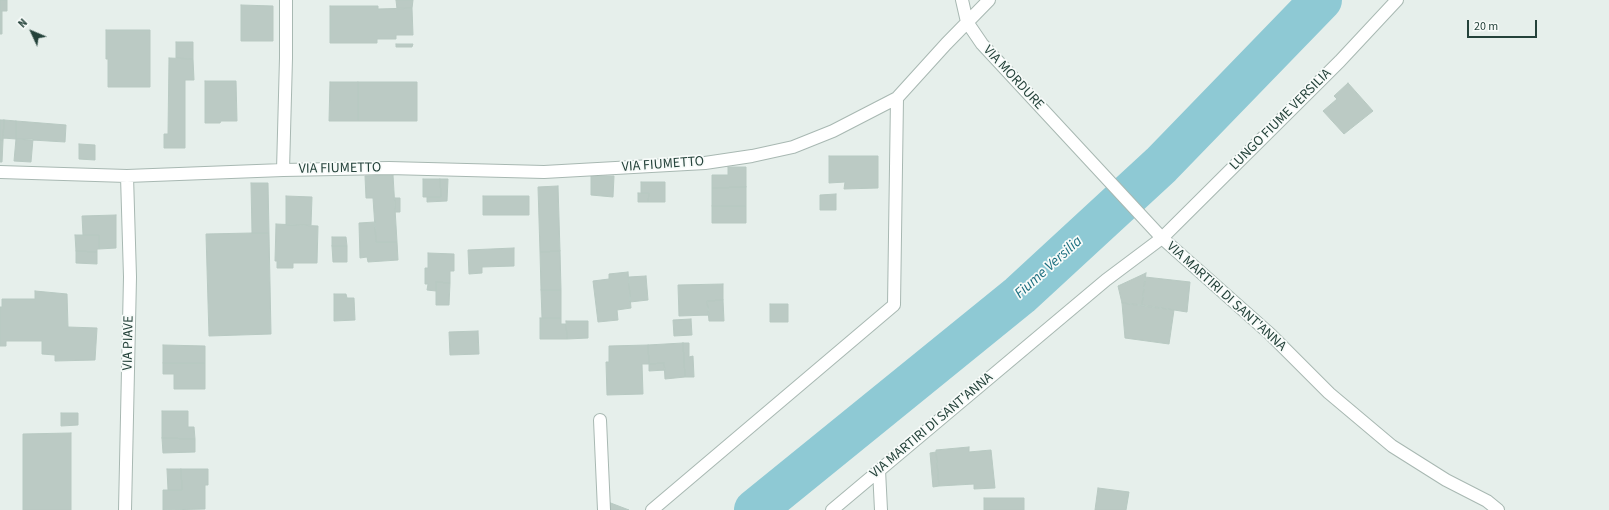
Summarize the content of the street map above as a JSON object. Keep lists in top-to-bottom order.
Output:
{
  "streets": {
    "street": [
      "VIA MORDURE",
      "LUNGO FIUME VERSILIA",
      "VIA FIUMETTO",
      "VIA MARTIRI DI SANT'ANNA",
      "VIA PIAVE"
    ]
  },
  "crossings": [
    ["VIA MORDURE", "LUNGO FIUME VERSILIA"],
    ["VIA MORDURE", "VIA FIUMETTO"],
    ["VIA MORDURE", "VIA MARTIRI DI SANT'ANNA"],
    ["LUNGO FIUME VERSILIA", "VIA MARTIRI DI SANT'ANNA"],
    ["VIA FIUMETTO", "VIA PIAVE"]
  ],
  "water": ["Fiume Versilia"],
  "scale_bar": "20 m",
  "north": "top left"
}
